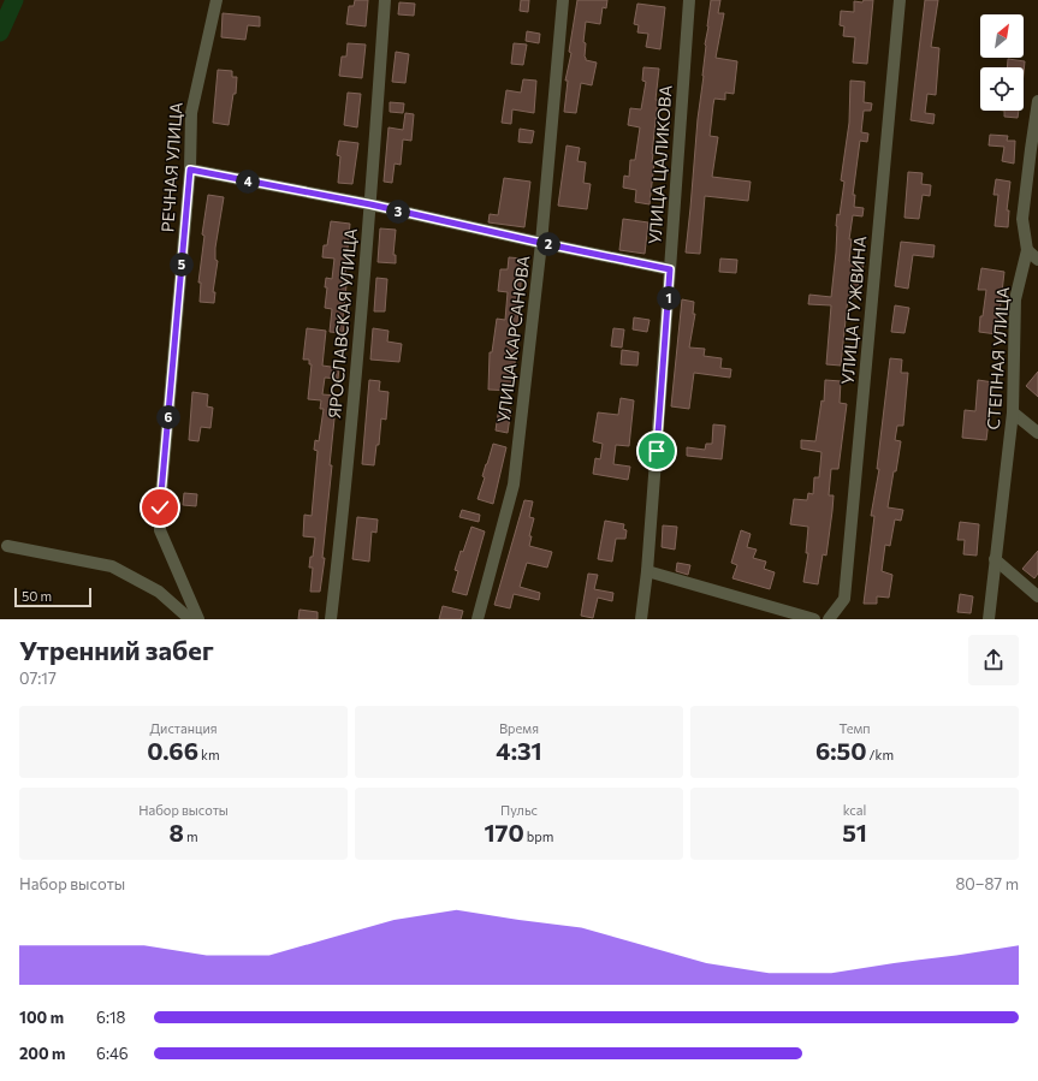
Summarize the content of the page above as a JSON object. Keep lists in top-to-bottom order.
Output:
{
  "streets": {
    "street": [
      "УЛИЦА ЦАЛИКОВА",
      "РЕЧНАЯ УЛИЦА",
      "УЛИЦА ГУЖВИНА",
      "ЯРОСЛАВСКАЯ УЛИЦА",
      "УЛИЦА КАРСАНОВА",
      "СТЕПНАЯ УЛИЦА"
    ]
  },
  "scale_bar": "50 m",
  "north": "top right",
  "page": {
    "pins": [
      "4",
      "3",
      "2",
      "5",
      "1",
      "6"
    ],
    "scale": "50 m",
    "heading": ["Утренний забег", "07:17"],
    "stats": [
      ["Дистанция", "0.66 km"],
      ["Время", "4:31"],
      ["Темп", "6:50 /km"],
      ["Набор высоты", "8 m"],
      ["Пульс", "170 bpm"],
      ["kcal", "51"]
    ],
    "chart": ["Набор высоты", "80–87 m"],
    "list": [
      {
        "name": "100 m",
        "note": "6:18"
      },
      {
        "name": "200 m",
        "note": "6:46"
      }
    ]
  }
}
